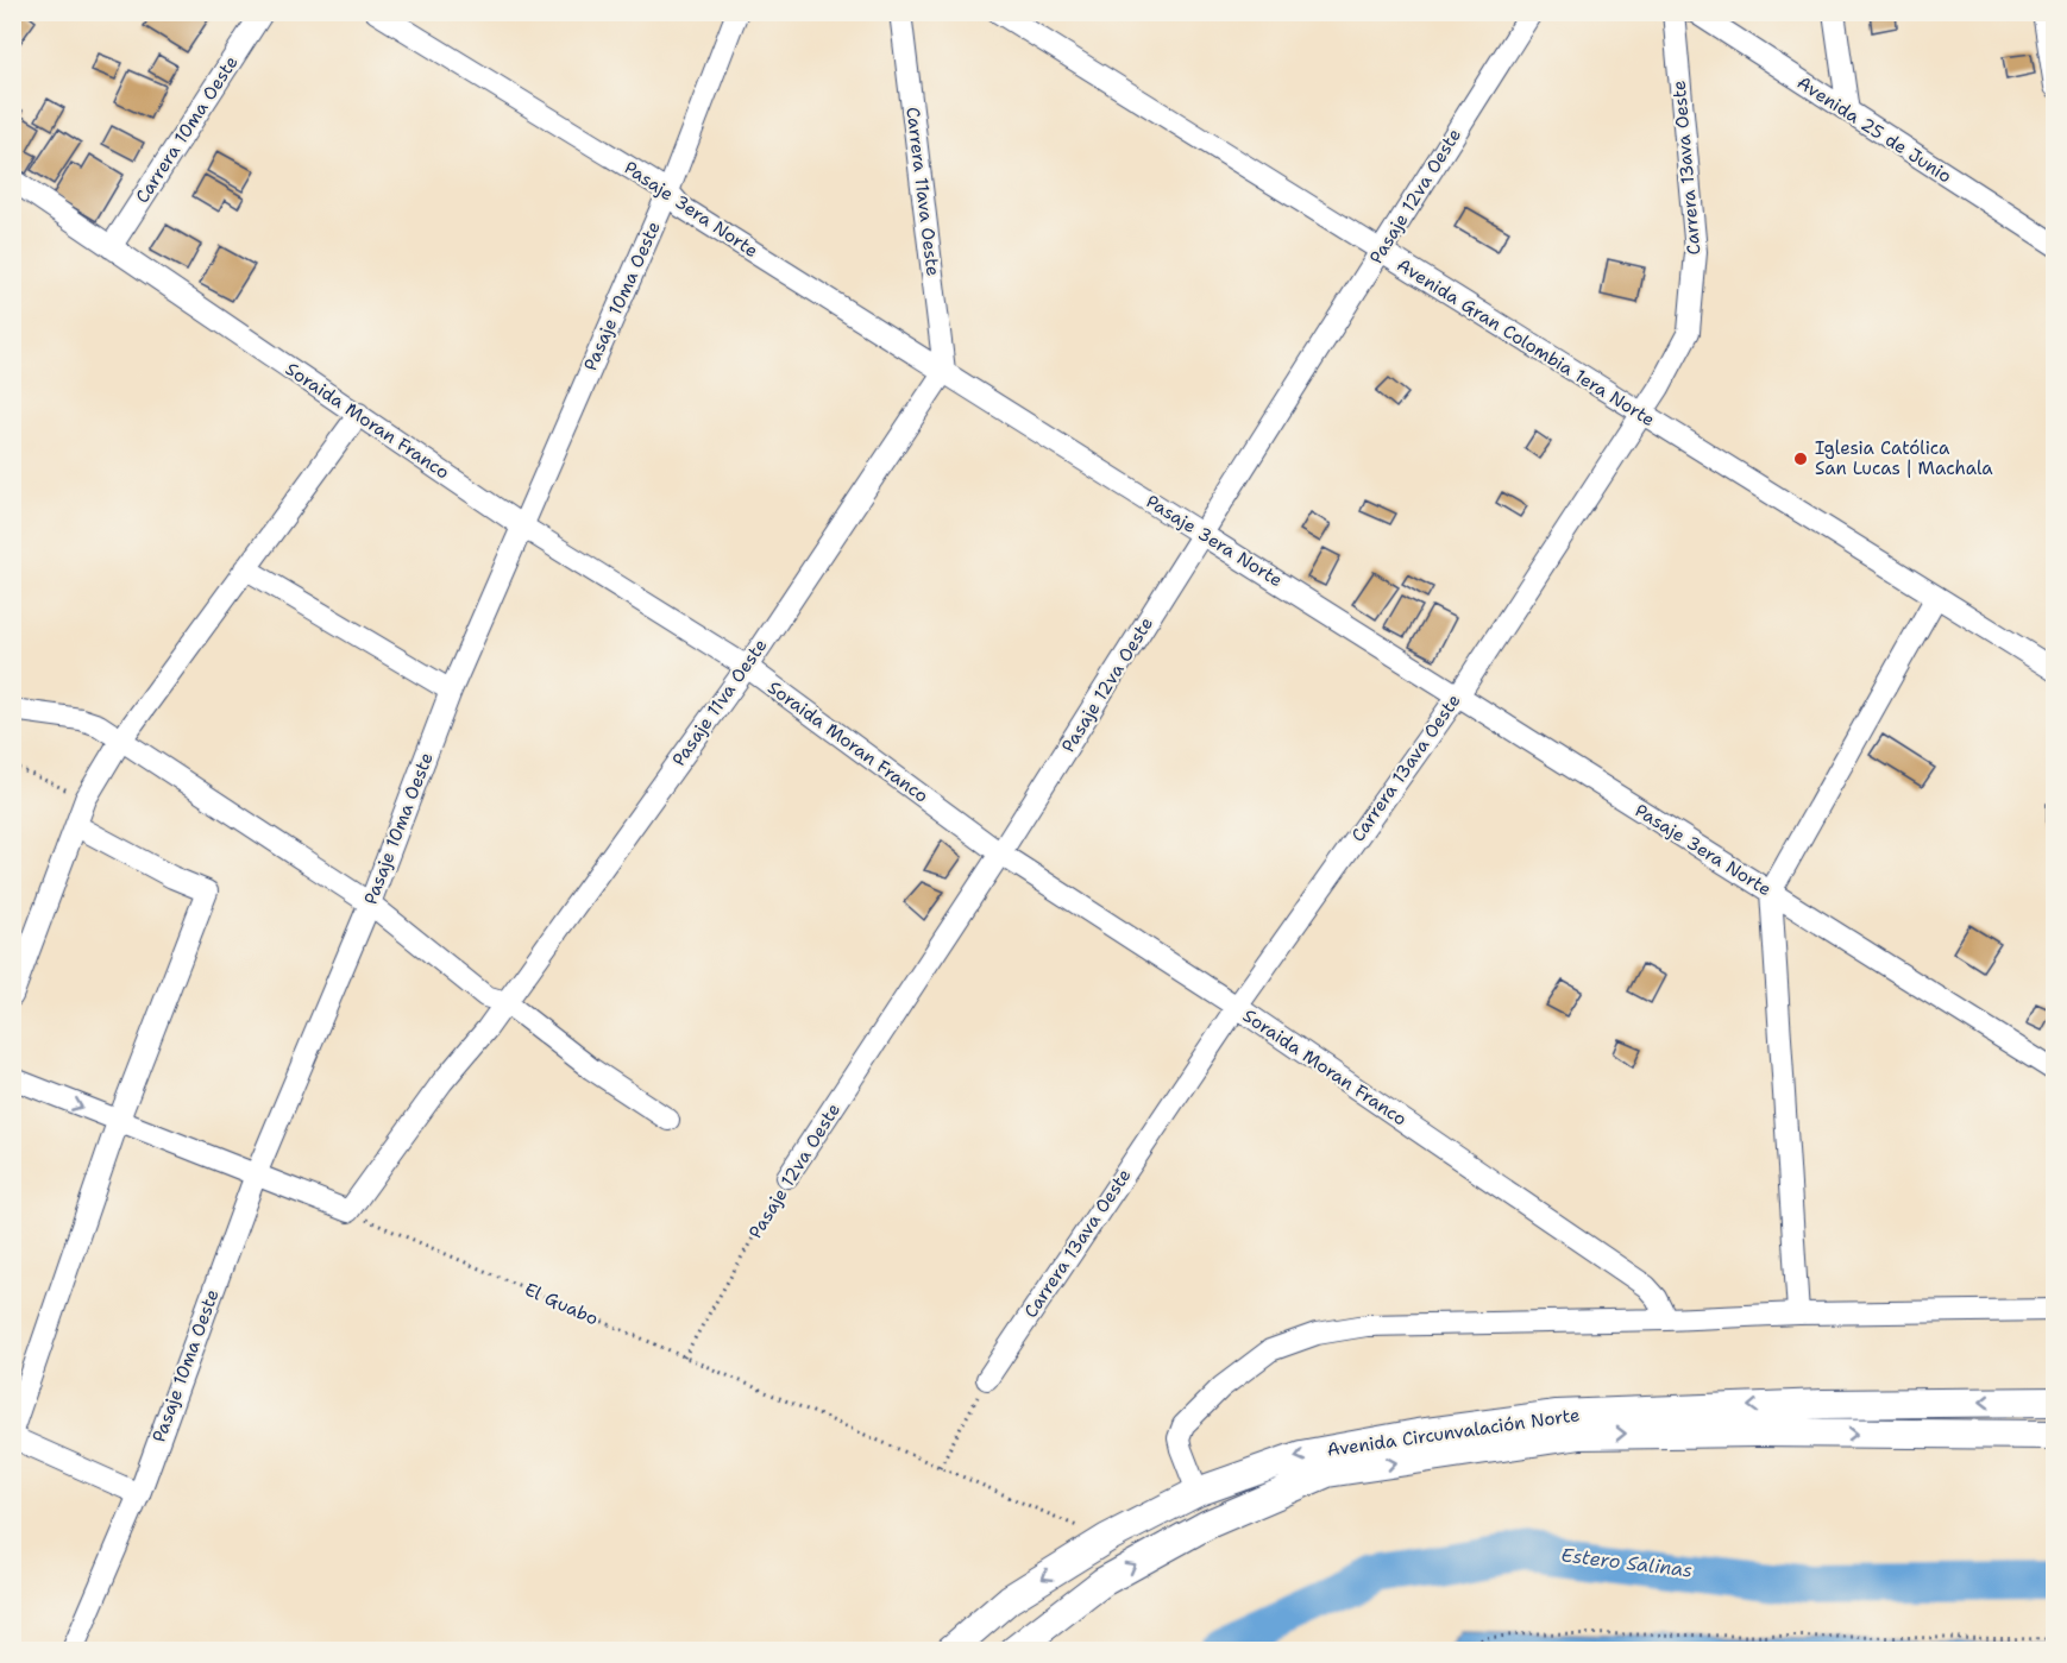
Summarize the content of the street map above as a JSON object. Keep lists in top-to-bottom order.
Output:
{
  "streets": {
    "main road": ["Avenida Circunvalación Norte"],
    "street": [
      "Carrera 10ma Oeste",
      "Avenida 25 de Junio",
      "Carrera 13ava Oeste",
      "Carrera 11ava Oeste",
      "Pasaje 12va Oeste",
      "Pasaje 3era Norte",
      "Pasaje 10ma Oeste",
      "Avenida Gran Colombia 1era Norte",
      "Soraida Moran Franco",
      "Pasaje 11va Oeste"
    ],
    "path": ["El Guabo"]
  },
  "crossings": [
    ["Carrera 10ma Oeste", "Soraida Moran Franco"],
    ["Carrera 13ava Oeste", "Pasaje 3era Norte"],
    ["Carrera 13ava Oeste", "Avenida Gran Colombia 1era Norte"],
    ["Carrera 13ava Oeste", "Soraida Moran Franco"],
    ["Carrera 11ava Oeste", "Pasaje 3era Norte"],
    ["Carrera 11ava Oeste", "Pasaje 11va Oeste"],
    ["Pasaje 12va Oeste", "Pasaje 3era Norte"],
    ["Pasaje 12va Oeste", "Avenida Gran Colombia 1era Norte"],
    ["Pasaje 12va Oeste", "Soraida Moran Franco"],
    ["Pasaje 12va Oeste", "El Guabo"],
    ["Pasaje 3era Norte", "Pasaje 10ma Oeste"],
    ["Pasaje 3era Norte", "Pasaje 11va Oeste"],
    ["Pasaje 10ma Oeste", "Soraida Moran Franco"],
    ["Soraida Moran Franco", "Pasaje 11va Oeste"],
    ["Pasaje 11va Oeste", "El Guabo"],
    ["El Guabo", "Avenida Circunvalación Norte"]
  ],
  "water": ["Estero Salinas"],
  "places": ["Iglesia Católica San Lucas | Machala"]
}
